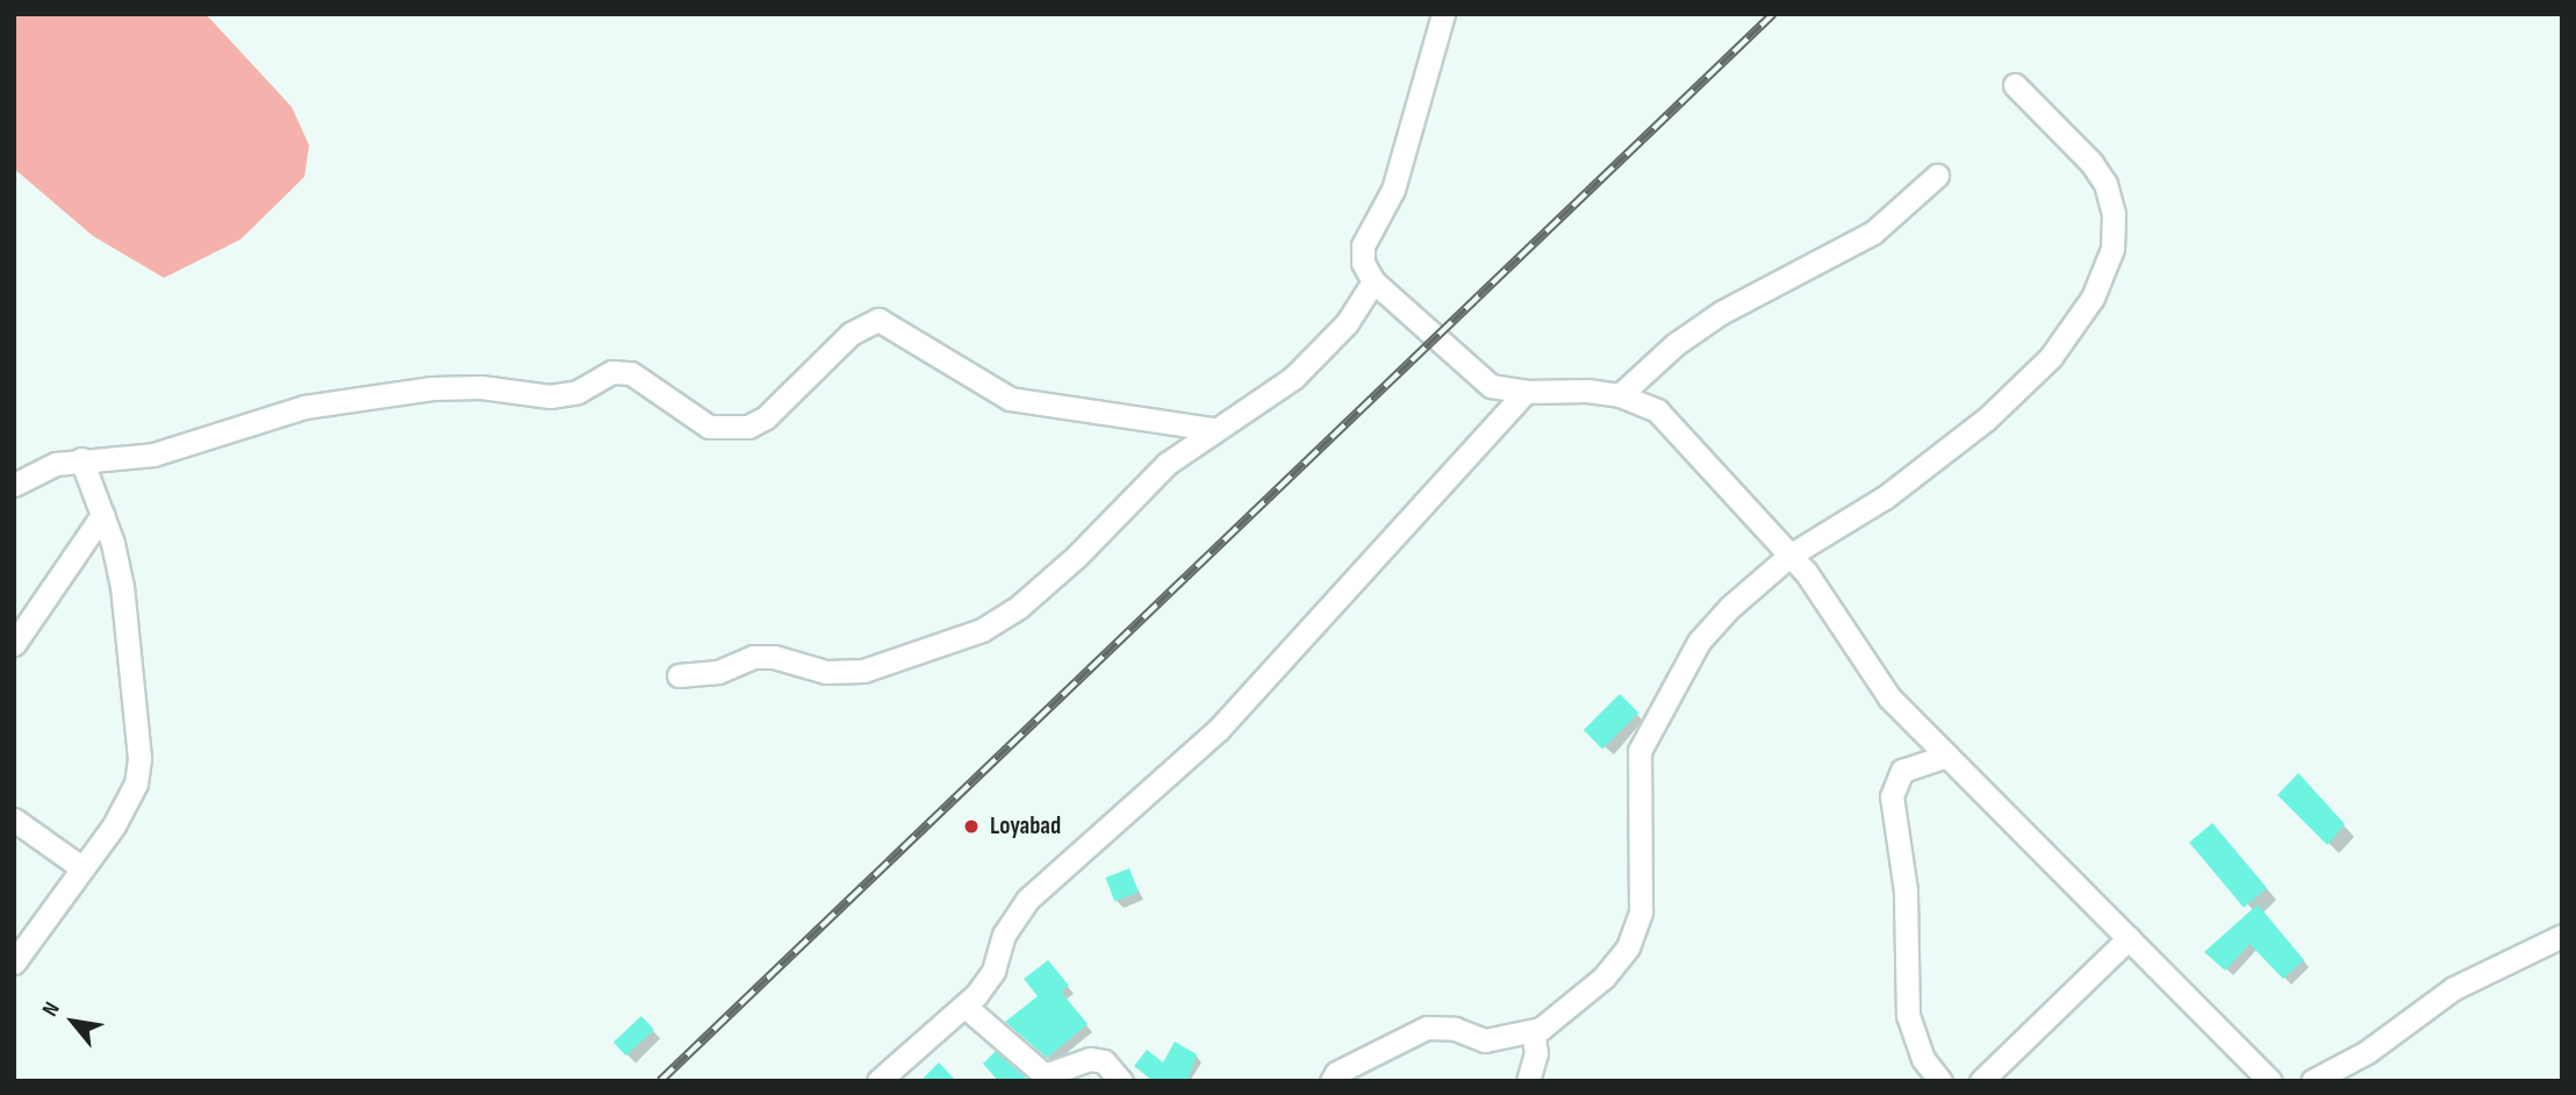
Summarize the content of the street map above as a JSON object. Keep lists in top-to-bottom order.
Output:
{
  "places": ["Loyabad"],
  "north": "top left"
}
